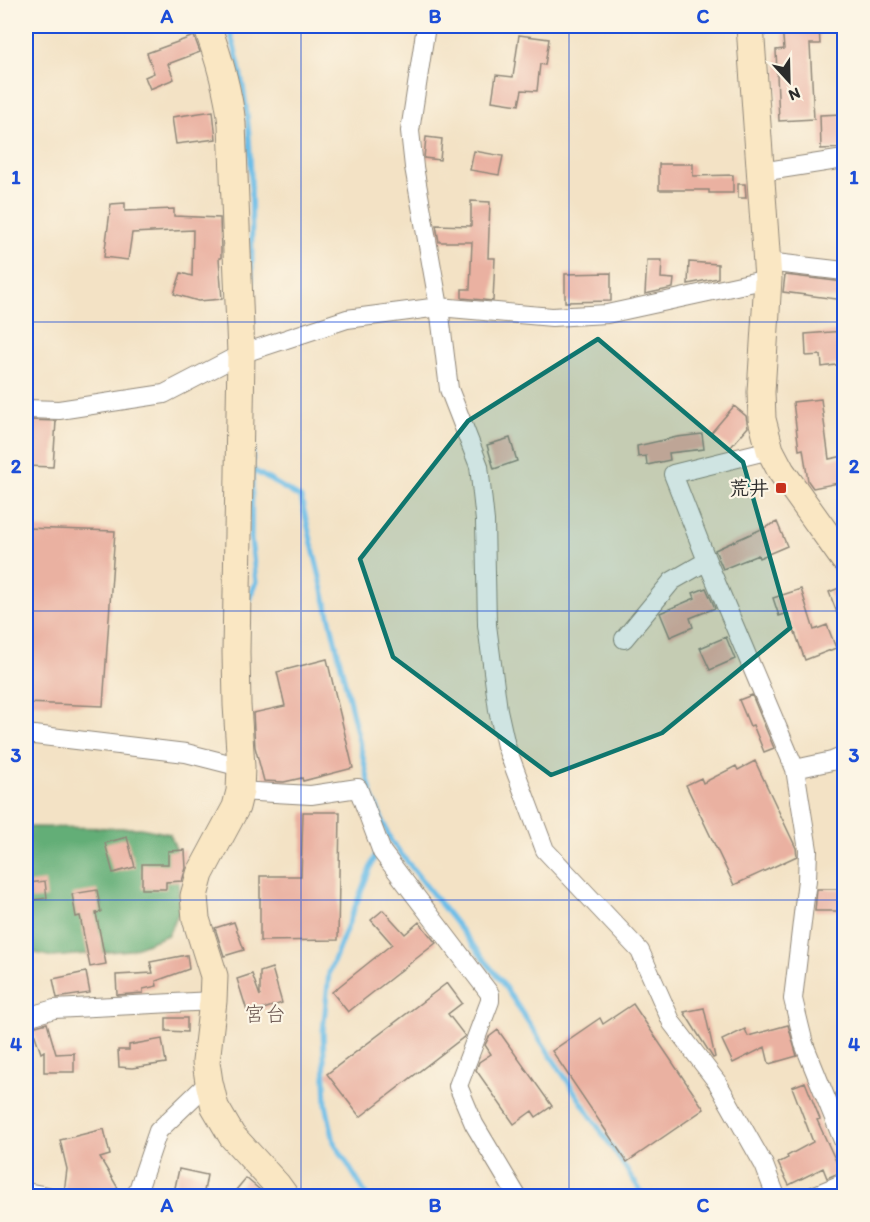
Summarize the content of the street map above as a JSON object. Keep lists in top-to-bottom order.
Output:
{
  "districts": ["宮台"],
  "places": {
    "transit": ["荒井"]
  },
  "north": "bottom",
  "grid": {
    "columns": ["A", "B", "C"],
    "rows": [
      "1",
      "2",
      "3",
      "4"
    ]
  }
}
